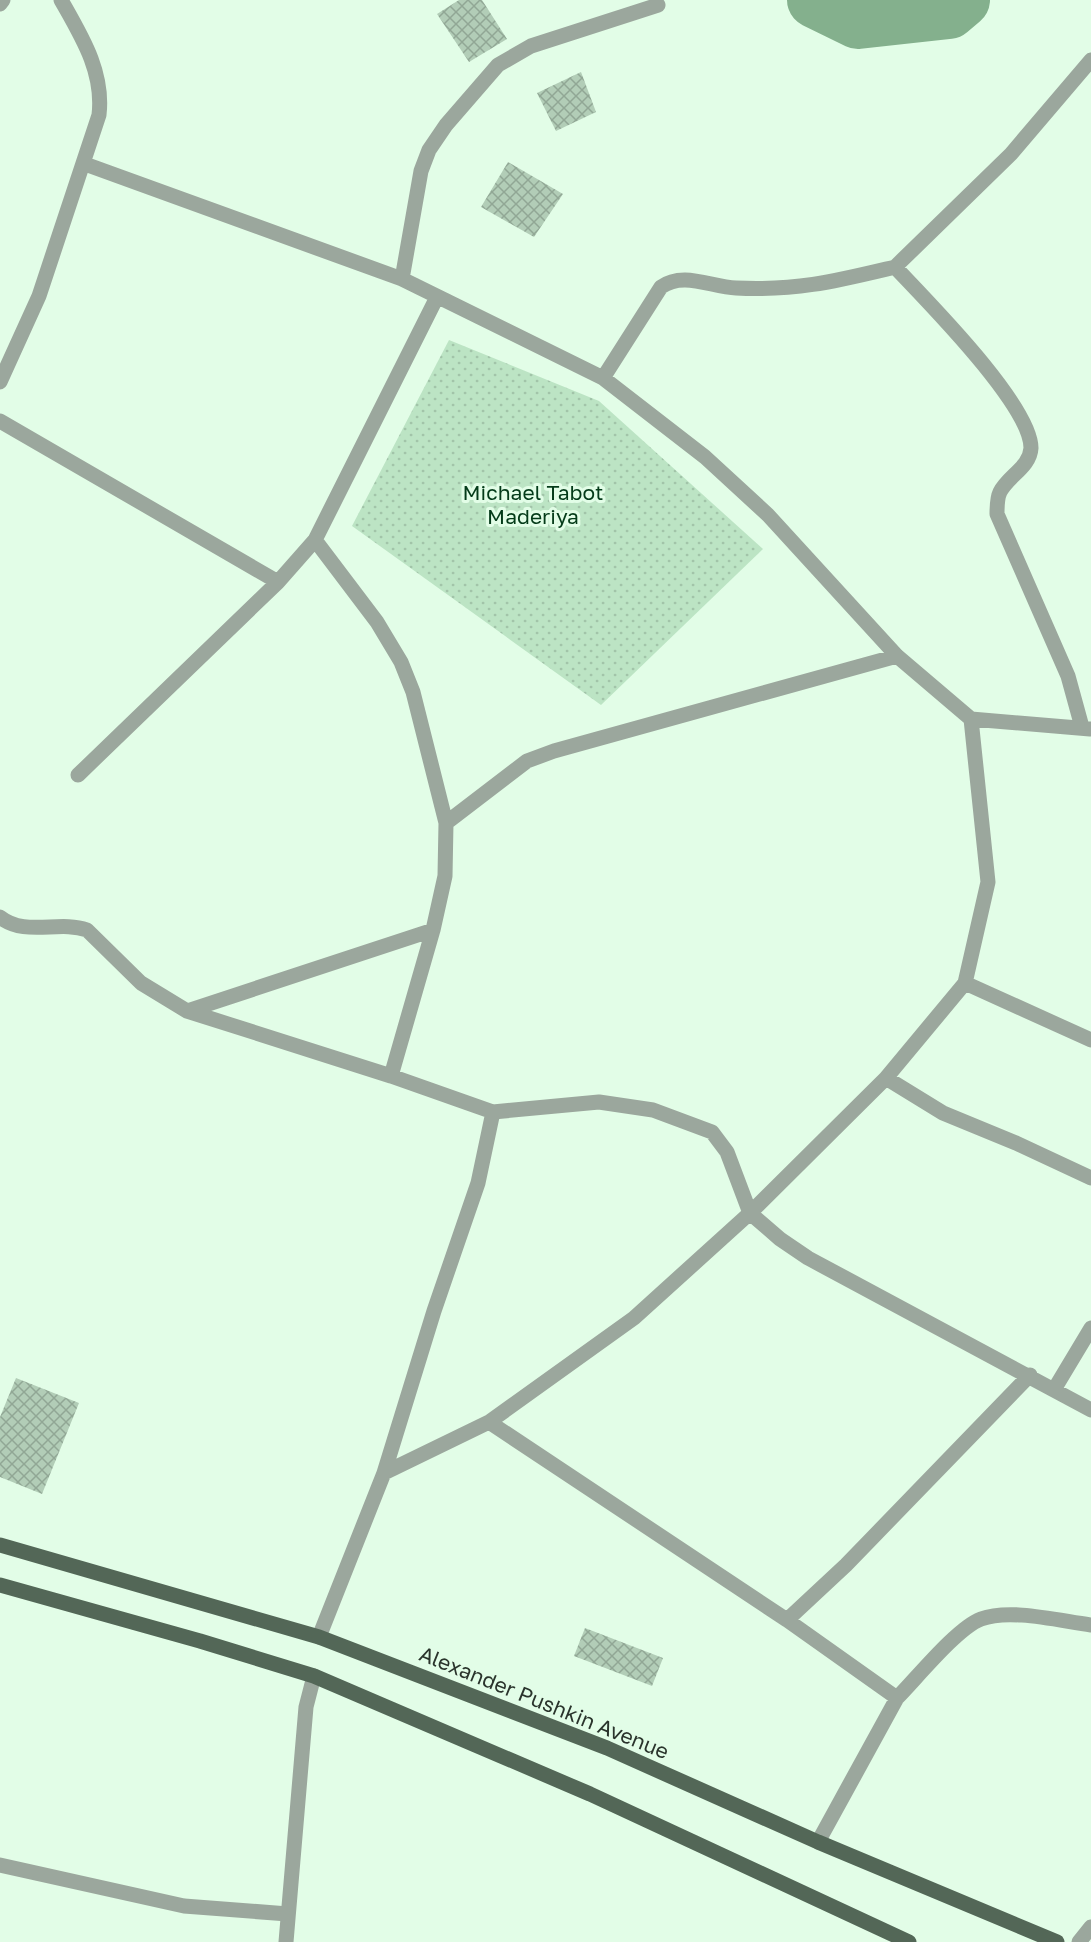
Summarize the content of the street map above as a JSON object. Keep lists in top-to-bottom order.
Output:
{
  "streets": {
    "main road": ["Alexander Pushkin Avenue"]
  },
  "parks": ["Michael Tabot Maderiya"]
}
